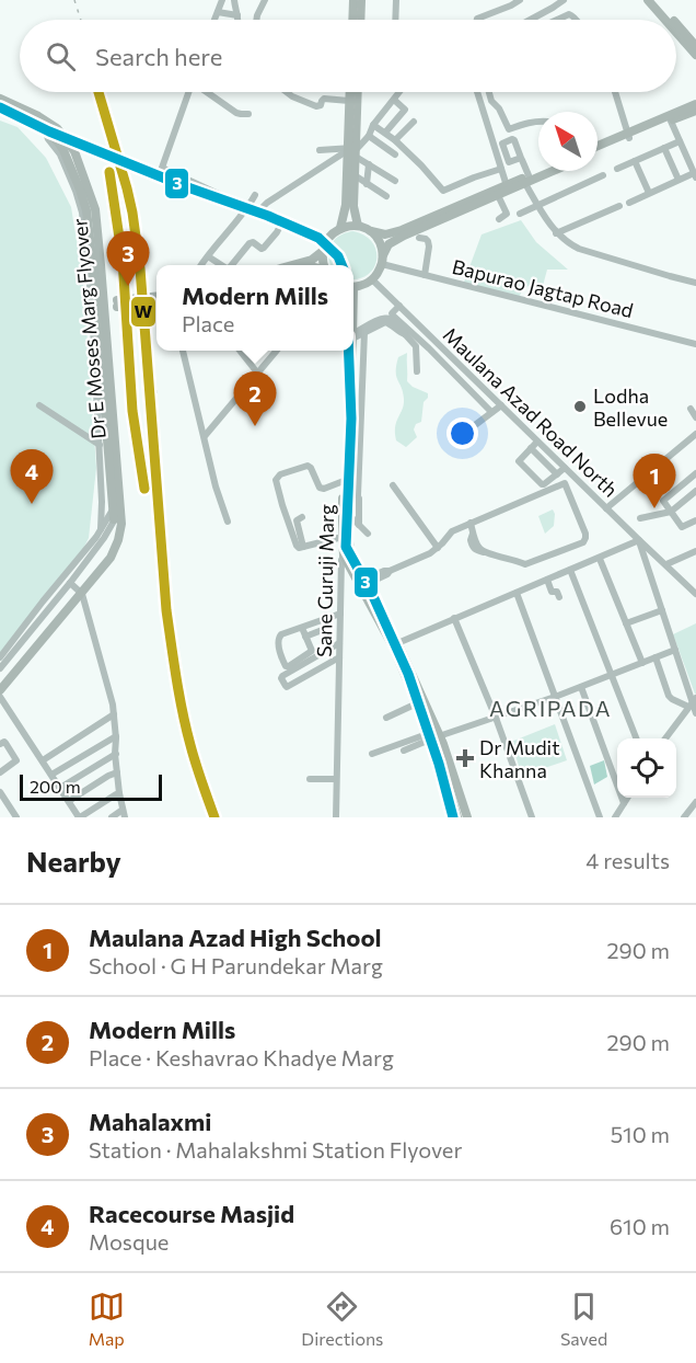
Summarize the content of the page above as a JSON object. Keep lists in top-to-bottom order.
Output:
{
  "streets": {
    "main road": ["Dr E Moses Marg Flyover", "Sane Guruji Marg"],
    "street": ["Bapurao Jagtap Road", "Maulana Azad Road North"]
  },
  "districts": ["AGRIPADA"],
  "places": {
    "other": ["Lodha Bellevue"],
    "health": ["Dr Mudit Khanna"]
  },
  "lines": ["transit line W", "transit line 3"],
  "scale_bar": "200 m",
  "north": "top left",
  "page": {
    "search": "Search here",
    "pins": [
      "3",
      "2",
      "4",
      "1"
    ],
    "popup": ["Modern Mills", "Place"],
    "scale": "200 m",
    "heading": ["Nearby", "4 results"],
    "list": [
      {
        "mark": "1",
        "name": "Maulana Azad High School",
        "note": "School · G H Parundekar Marg",
        "value": "290 m"
      },
      {
        "mark": "2",
        "name": "Modern Mills",
        "note": "Place · Keshavrao Khadye Marg",
        "value": "290 m"
      },
      {
        "mark": "3",
        "name": "Mahalaxmi",
        "note": "Station · Mahalakshmi Station Flyover",
        "value": "510 m"
      },
      {
        "mark": "4",
        "name": "Racecourse Masjid",
        "note": "Mosque",
        "value": "610 m"
      }
    ],
    "nav": ["Map", "Directions", "Saved"]
  }
}
